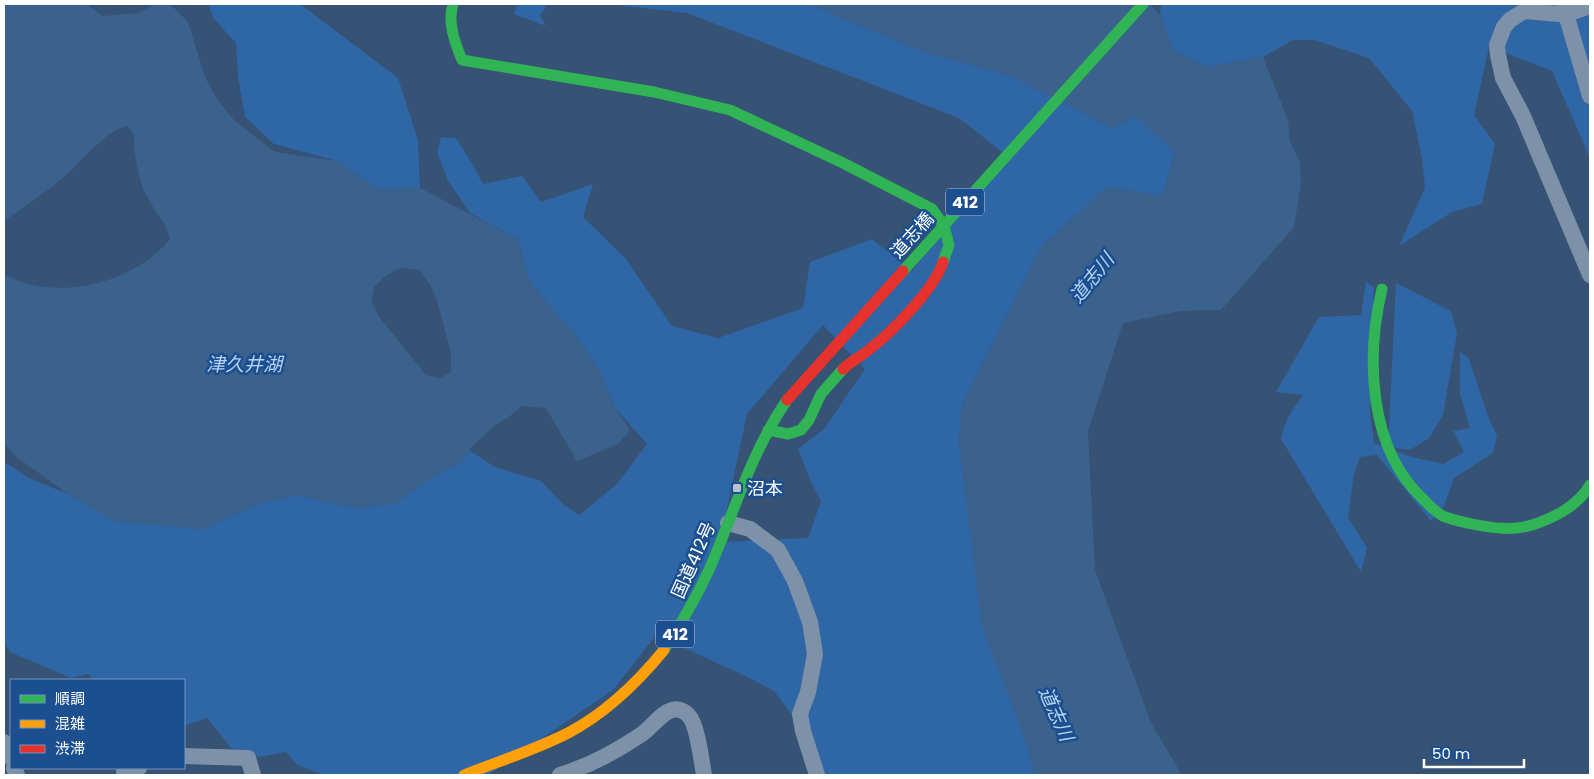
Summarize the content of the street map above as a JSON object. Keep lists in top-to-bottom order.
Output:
{
  "streets": {
    "main road": ["412", "道志橋", "国道412号"]
  },
  "crossings": [
    ["道志橋", "国道412号"]
  ],
  "water": ["道志川", "津久井湖"],
  "places": {
    "transit": ["沼本"]
  },
  "legend": ["順調", "混雑", "渋滞"],
  "scale_bar": "50 m"
}
